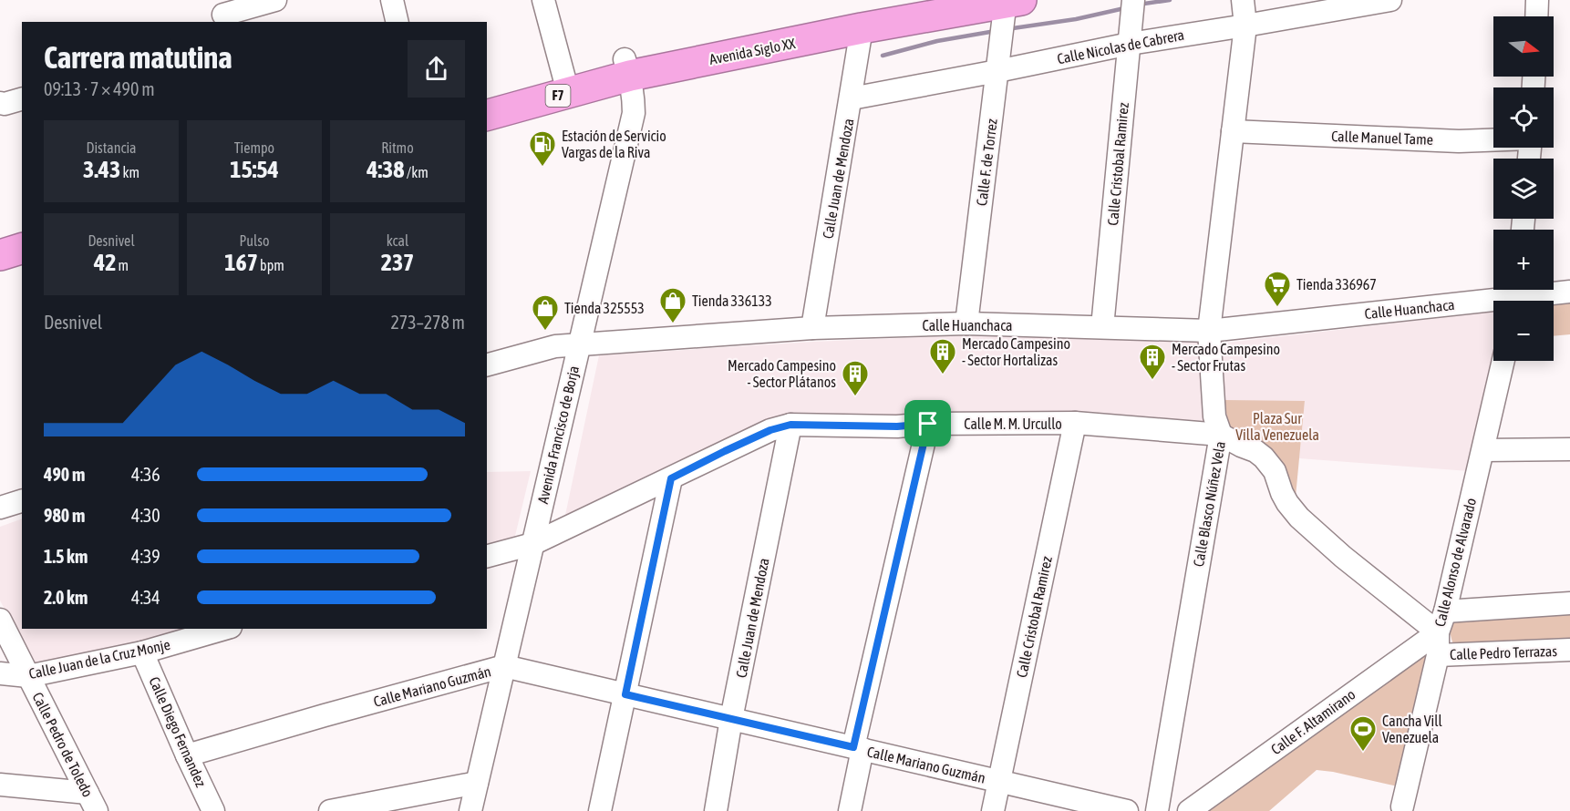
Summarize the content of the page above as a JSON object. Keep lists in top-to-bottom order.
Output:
{
  "streets": {
    "highway": ["Avenida Siglo XX", "F7"],
    "street": [
      "Calle Nicolas de Cabrera",
      "Calle Manuel Tame",
      "Calle F. de Torrez",
      "Calle Cristobal Ramirez",
      "Calle Juan de Mendoza",
      "Calle Huanchaca",
      "Calle M. M. Urcullo",
      "Avenida Francisco de Borja",
      "Calle Blasco Núñez Vela",
      "Calle Alonso de Alvarado",
      "Calle Pedro Terrazas",
      "Calle Juan de la Cruz Monje",
      "Calle Mariano Guzmán",
      "Calle F. Altamirano",
      "Calle Diego Fernandez",
      "Calle Pedro de Toledo"
    ]
  },
  "crossings": [
    ["Calle Nicolas de Cabrera", "Calle F. de Torrez"],
    ["Calle Nicolas de Cabrera", "Calle Cristobal Ramirez"],
    ["Calle Nicolas de Cabrera", "Calle Juan de Mendoza"],
    ["Calle Nicolas de Cabrera", "Calle Blasco Núñez Vela"],
    ["Avenida Siglo XX", "Calle F. de Torrez"],
    ["Avenida Siglo XX", "Calle Juan de Mendoza"],
    ["Avenida Siglo XX", "Avenida Francisco de Borja"],
    ["Calle Manuel Tame", "Calle Blasco Núñez Vela"],
    ["Calle F. de Torrez", "Calle Huanchaca"],
    ["Calle Cristobal Ramirez", "Calle Huanchaca"],
    ["Calle Cristobal Ramirez", "Calle M. M. Urcullo"],
    ["Calle Cristobal Ramirez", "Calle Mariano Guzmán"],
    ["Calle Juan de Mendoza", "Calle Huanchaca"],
    ["Calle Juan de Mendoza", "Calle M. M. Urcullo"],
    ["Calle Juan de Mendoza", "Calle Mariano Guzmán"],
    ["Calle Huanchaca", "Avenida Francisco de Borja"],
    ["Calle Huanchaca", "Calle Blasco Núñez Vela"],
    ["Calle M. M. Urcullo", "Avenida Francisco de Borja"],
    ["Calle M. M. Urcullo", "Calle Blasco Núñez Vela"],
    ["Calle M. M. Urcullo", "Calle Alonso de Alvarado"],
    ["Calle M. M. Urcullo", "Calle F. Altamirano"],
    ["Avenida Francisco de Borja", "Calle Mariano Guzmán"],
    ["Calle Alonso de Alvarado", "Calle Pedro Terrazas"],
    ["Calle Alonso de Alvarado", "Calle F. Altamirano"],
    ["Calle Juan de la Cruz Monje", "Calle Diego Fernandez"],
    ["Calle Juan de la Cruz Monje", "Calle Pedro de Toledo"],
    ["Calle Mariano Guzmán", "Calle Diego Fernandez"]
  ],
  "parks": ["Plaza Sur Villa Venezuela"],
  "places": {
    "fuel station": ["Estación de Servicio Vargas de la Riva"],
    "supermarket": ["Tienda 336967"],
    "shop": ["Tienda 336133", "Tienda 325553"],
    "building": ["Mercado Campesino - Sector Hortalizas", "Mercado Campesino - Sector Frutas", "Mercado Campesino - Sector Plátanos"],
    "sports": ["Cancha Vill Venezuela"]
  },
  "north": "right",
  "page": {
    "map_buttons": ["+", "−"],
    "heading": ["Carrera matutina", "09:13 · 7 × 490 m"],
    "stats": [
      ["Distancia", "3.43 km"],
      ["Tiempo", "15:54"],
      ["Ritmo", "4:38 /km"],
      ["Desnivel", "42 m"],
      ["Pulso", "167 bpm"],
      ["kcal", "237"]
    ],
    "chart": ["Desnivel", "273–278 m"],
    "list": [
      {
        "name": "490 m",
        "note": "4:36"
      },
      {
        "name": "980 m",
        "note": "4:30"
      },
      {
        "name": "1.5 km",
        "note": "4:39"
      },
      {
        "name": "2.0 km",
        "note": "4:34"
      }
    ]
  }
}
